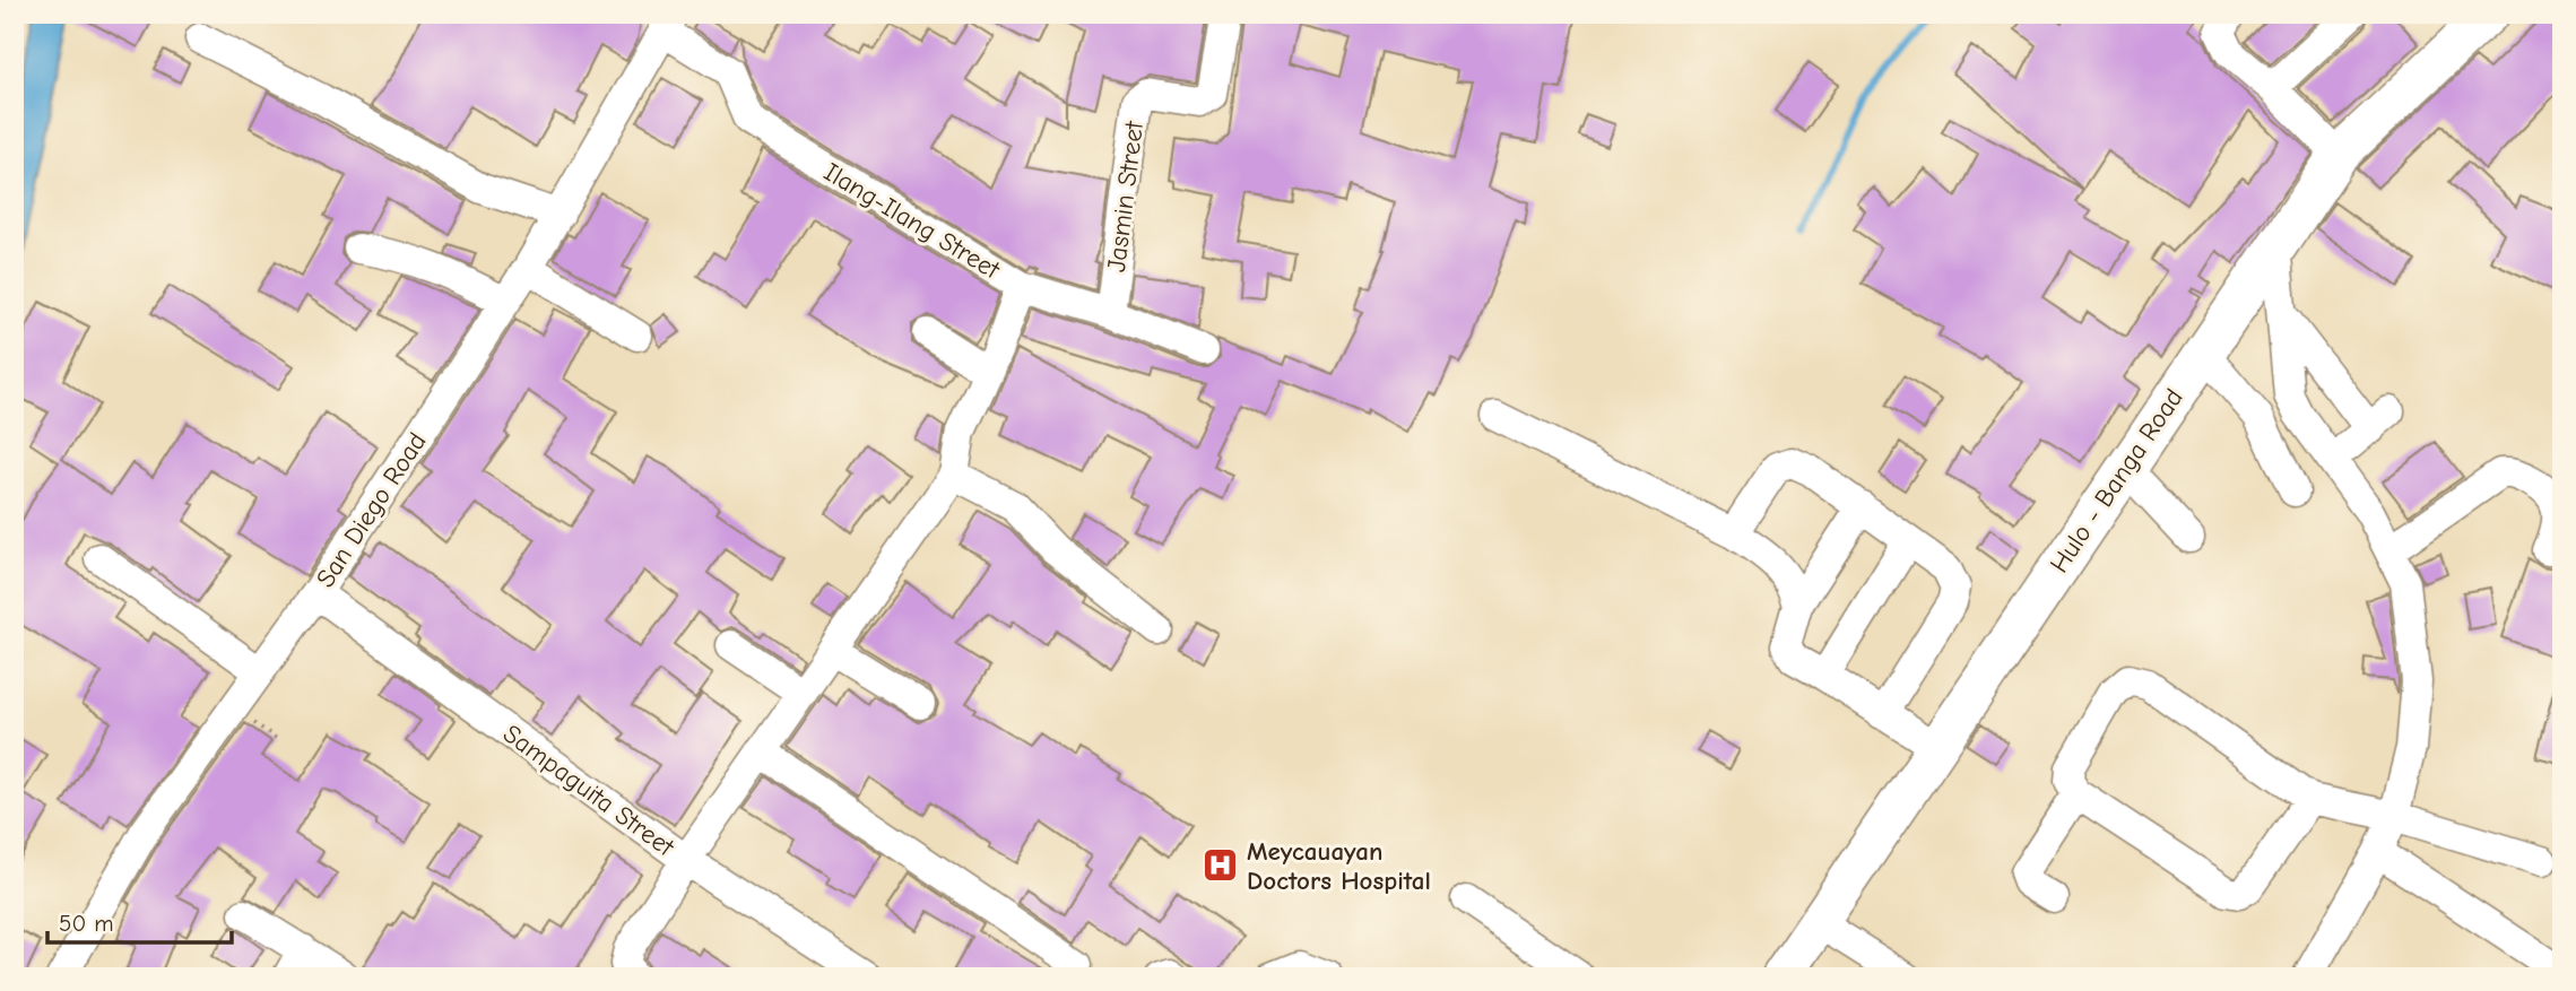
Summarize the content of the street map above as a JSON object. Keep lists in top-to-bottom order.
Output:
{
  "streets": {
    "main road": ["Hulo - Banga Road"],
    "street": [
      "Jasmin Street",
      "Ilang-Ilang Street",
      "San Diego Road",
      "Sampaguita Street"
    ]
  },
  "crossings": [
    ["Jasmin Street", "Ilang-Ilang Street"],
    ["Ilang-Ilang Street", "San Diego Road"],
    ["San Diego Road", "Sampaguita Street"]
  ],
  "places": {
    "hospital": ["Meycauayan Doctors Hospital"]
  },
  "scale_bar": "50 m"
}
